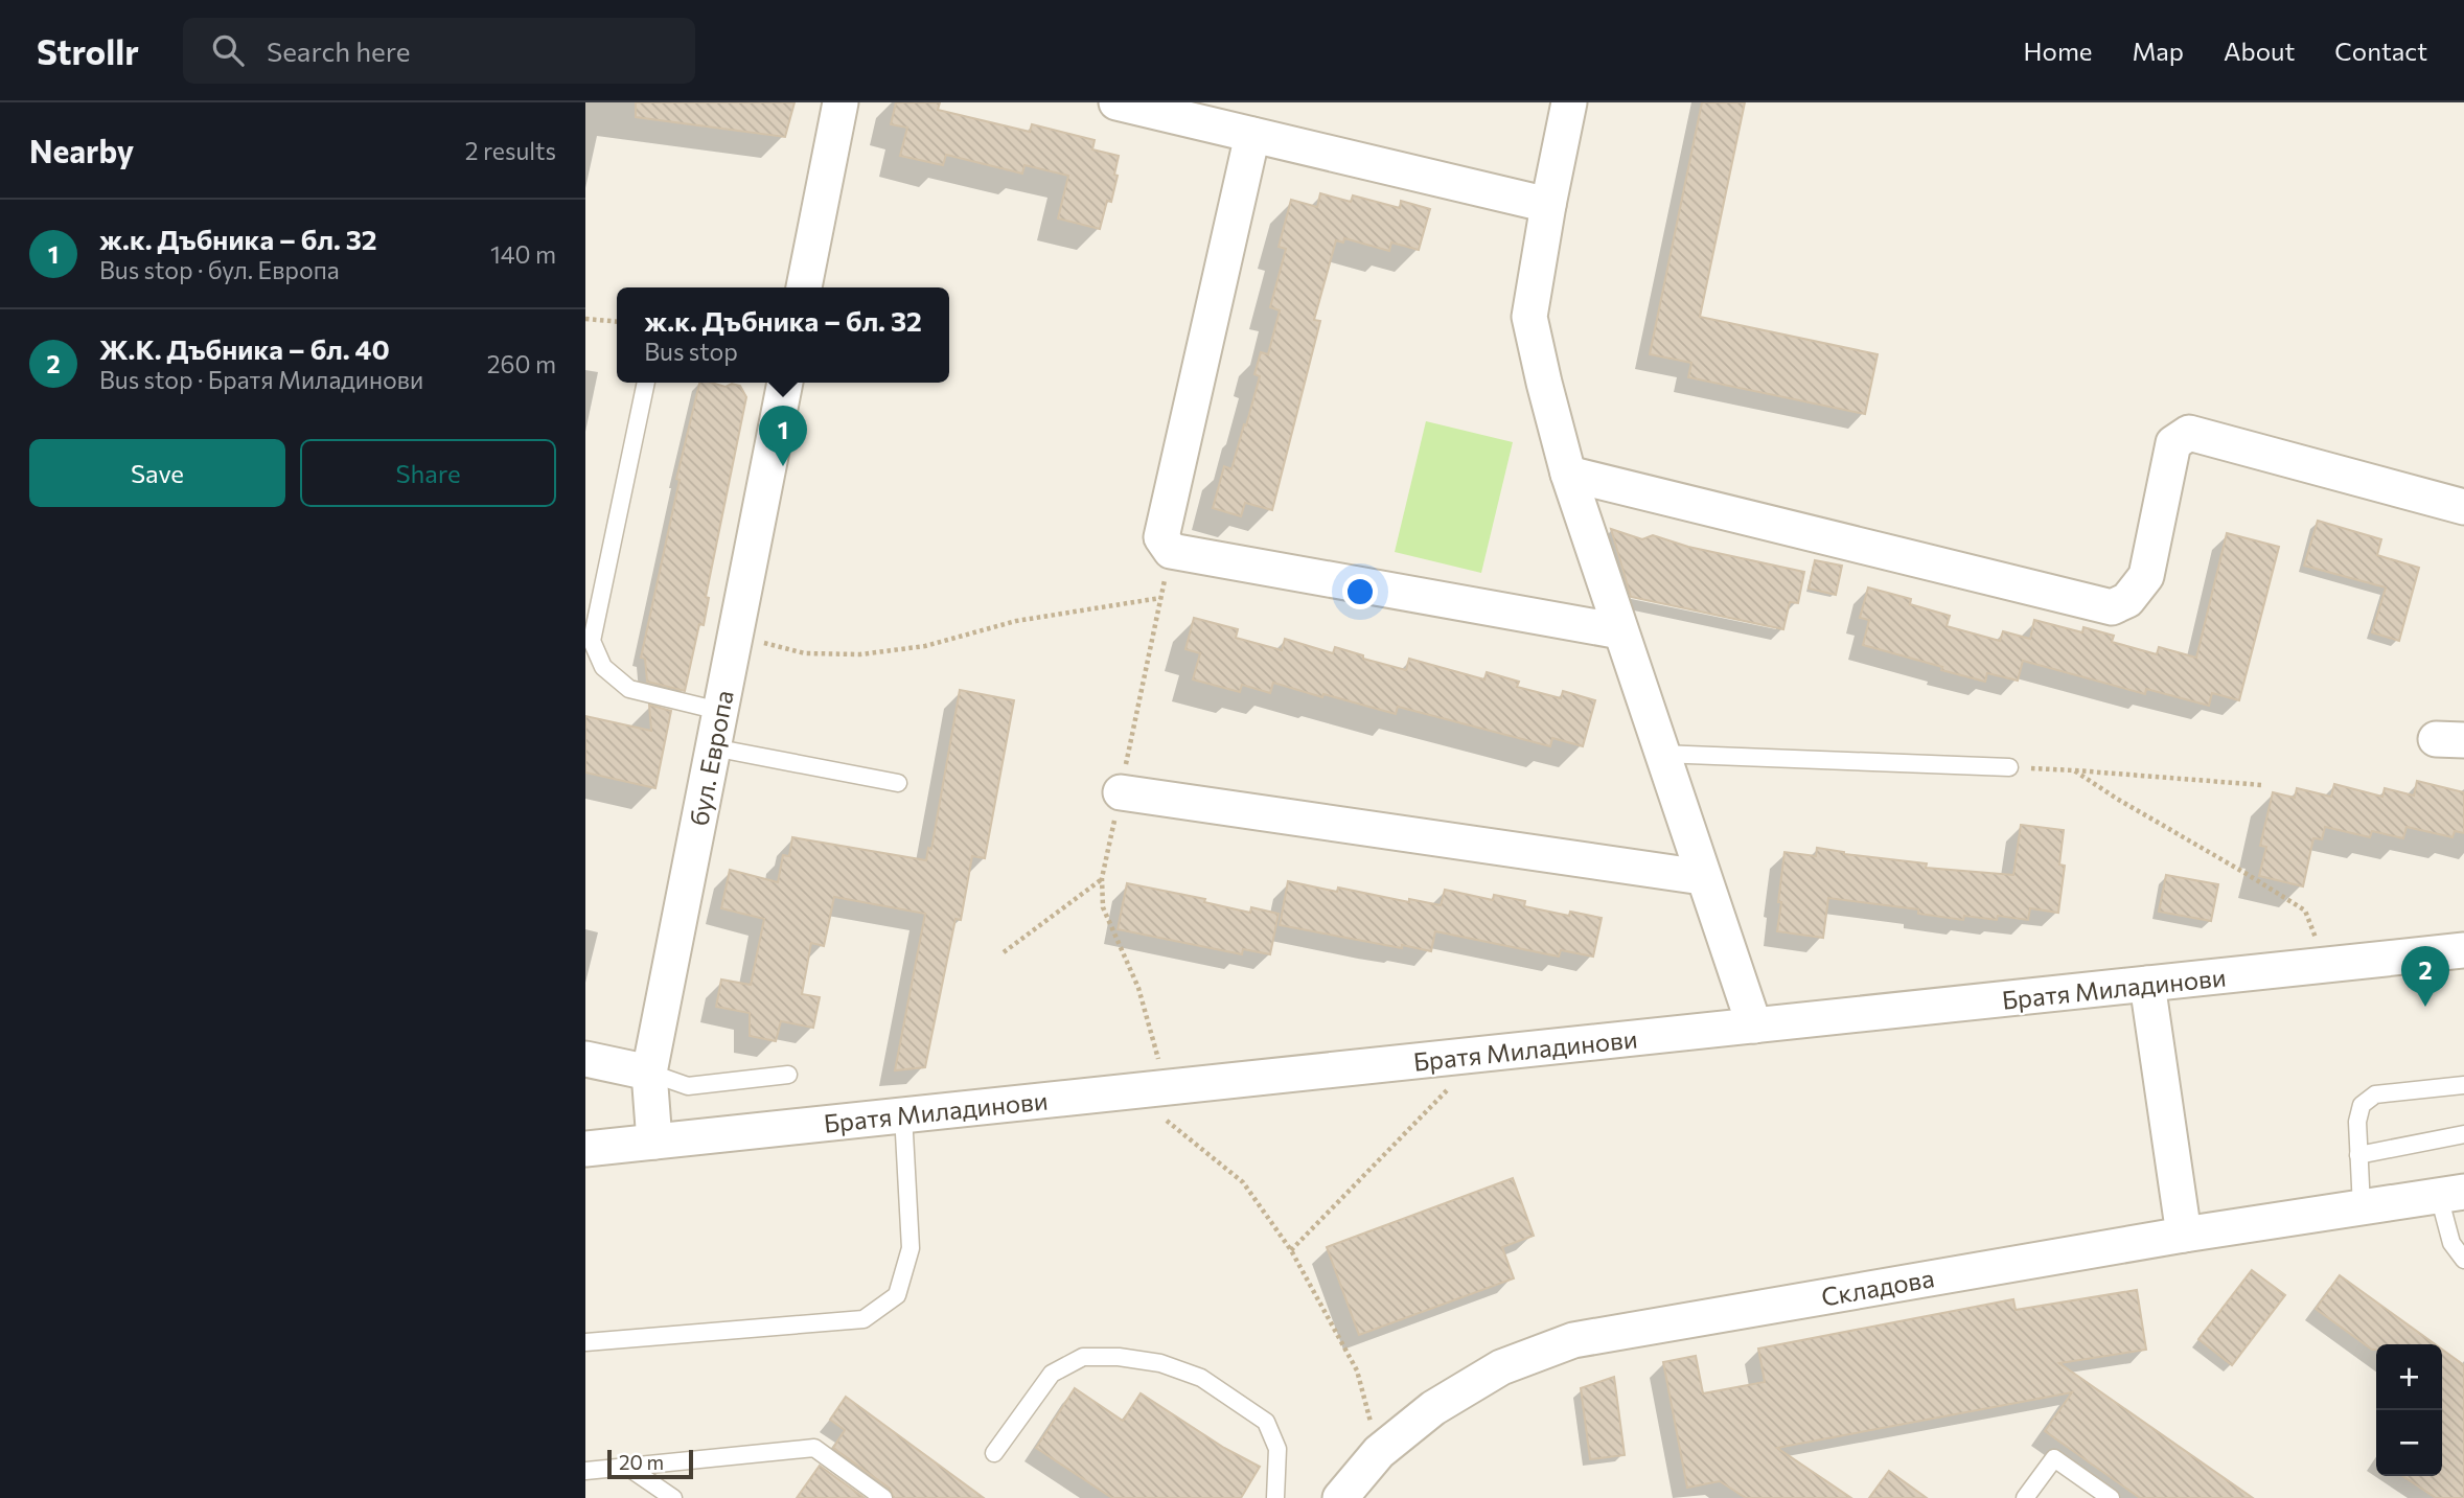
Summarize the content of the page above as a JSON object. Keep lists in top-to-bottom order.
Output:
{
  "streets": {
    "street": ["бул. Европа", "Братя Миладинови", "Складова"]
  },
  "crossings": [
    ["бул. Европа", "Братя Миладинови"]
  ],
  "scale_bar": "20 m",
  "page": {
    "header": "Strollr",
    "search": "Search here",
    "nav": [
      "Home",
      "Map",
      "About",
      "Contact"
    ],
    "heading": ["Nearby", "2 results"],
    "list": [
      {
        "mark": "1",
        "name": "ж.к. Дъбника – бл. 32",
        "note": "Bus stop · бул. Европа",
        "value": "140 m"
      },
      {
        "mark": "2",
        "name": "Ж.К. Дъбника – бл. 40",
        "note": "Bus stop · Братя Миладинови",
        "value": "260 m"
      }
    ],
    "popup": ["ж.к. Дъбника – бл. 32", "Bus stop"],
    "pins": ["1", "2"],
    "buttons": ["Save", "Share"],
    "map_buttons": ["+", "−"],
    "scale": "20 m"
  }
}
